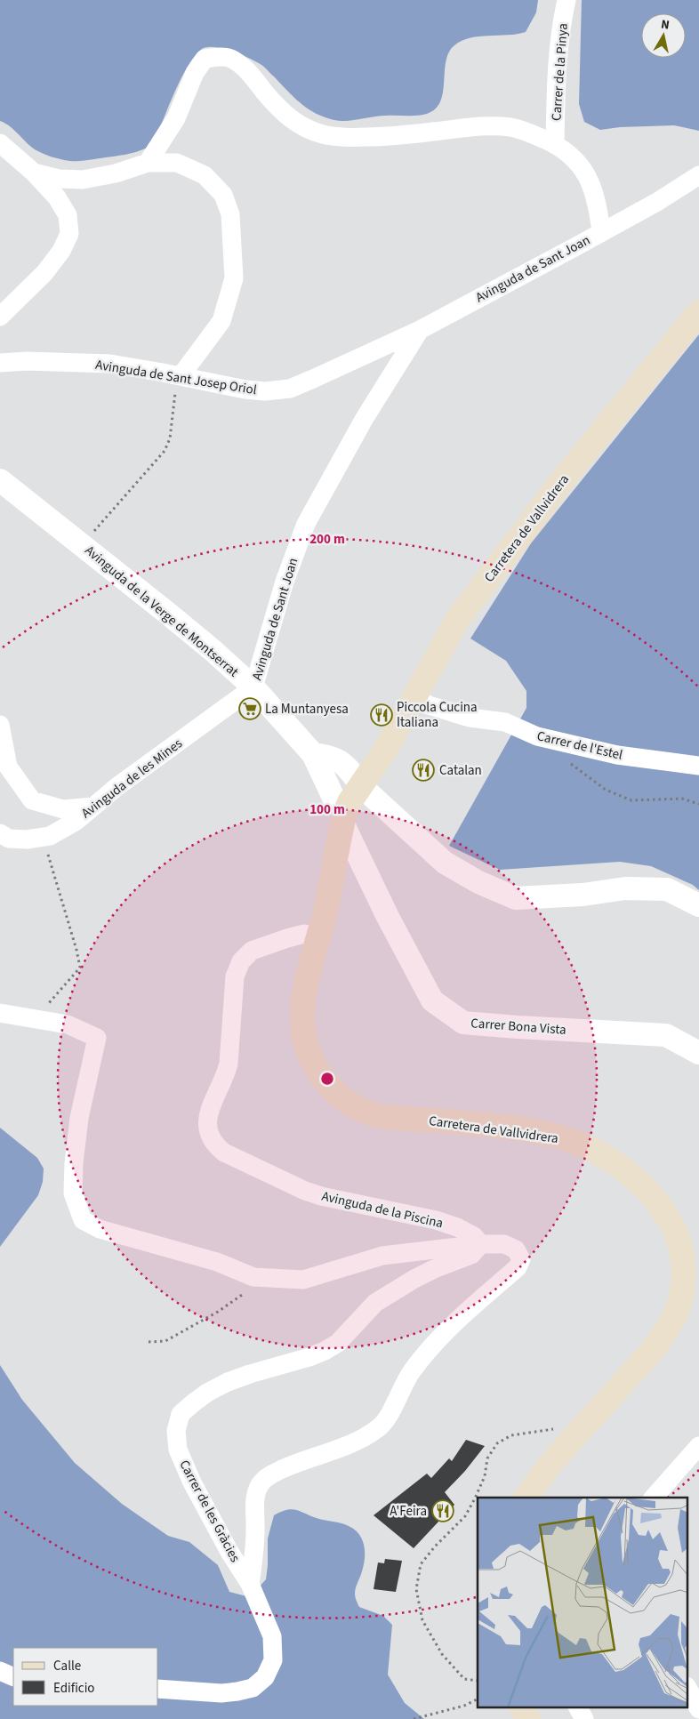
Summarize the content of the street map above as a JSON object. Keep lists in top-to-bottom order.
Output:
{
  "streets": {
    "main road": ["Carretera de Vallvidrera"],
    "street": [
      "Carrer de la Pinya",
      "Avinguda de Sant Joan",
      "Avinguda de Sant Josep Oriol",
      "Avinguda de la Verge de Montserrat",
      "Carrer de l'Estel",
      "Avinguda de les Mines",
      "Carrer Bona Vista",
      "Avinguda de la Piscina",
      "Carrer de les Gràcies"
    ]
  },
  "crossings": [
    ["Carrer de la Pinya", "Avinguda de Sant Joan"],
    ["Avinguda de Sant Joan", "Avinguda de Sant Josep Oriol"],
    ["Avinguda de Sant Joan", "Avinguda de la Verge de Montserrat"],
    ["Avinguda de Sant Joan", "Avinguda de les Mines"],
    ["Carretera de Vallvidrera", "Carrer de l'Estel"],
    ["Carretera de Vallvidrera", "Carrer Bona Vista"],
    ["Carretera de Vallvidrera", "Avinguda de la Piscina"],
    ["Avinguda de la Verge de Montserrat", "Avinguda de les Mines"],
    ["Avinguda de la Verge de Montserrat", "Carrer Bona Vista"],
    ["Avinguda de la Piscina", "Carrer de les Gràcies"]
  ],
  "places": {
    "supermarket": ["La Muntanyesa"],
    "restaurant": ["Piccola Cucina Italiana", "Catalan", "A'Feira"]
  },
  "legend": ["Calle", "Edificio"],
  "north": "top",
  "rings": ["200 m", "100 m"]
}
